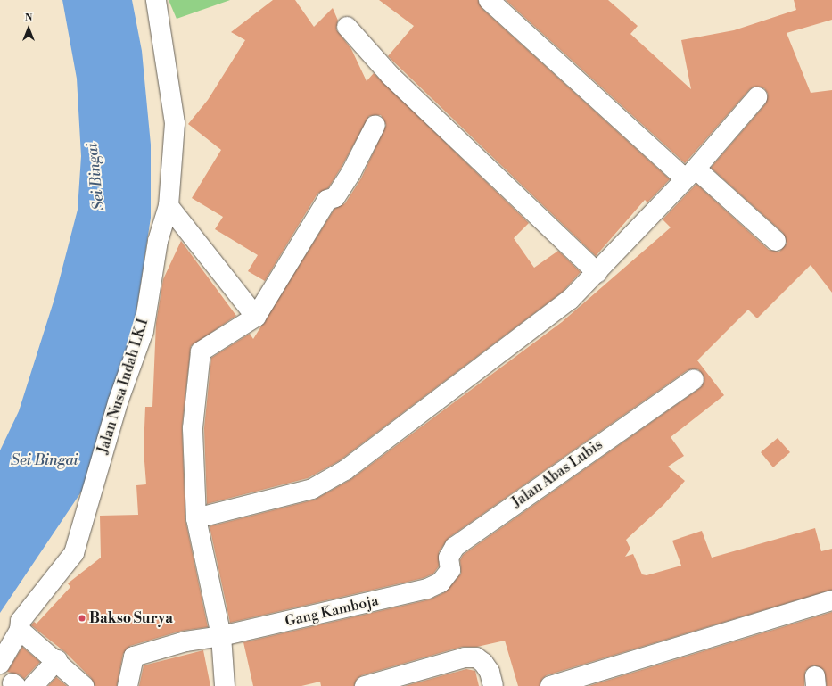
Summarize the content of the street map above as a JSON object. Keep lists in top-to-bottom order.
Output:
{
  "streets": {
    "street": ["Jalan Nusa Indah LK.I", "Jalan Abas Lubis", "Gang Kamboja"]
  },
  "crossings": [
    ["Jalan Abas Lubis", "Gang Kamboja"]
  ],
  "water": ["Sei Bingai"],
  "places": ["Bakso Surya"],
  "north": "top"
}
